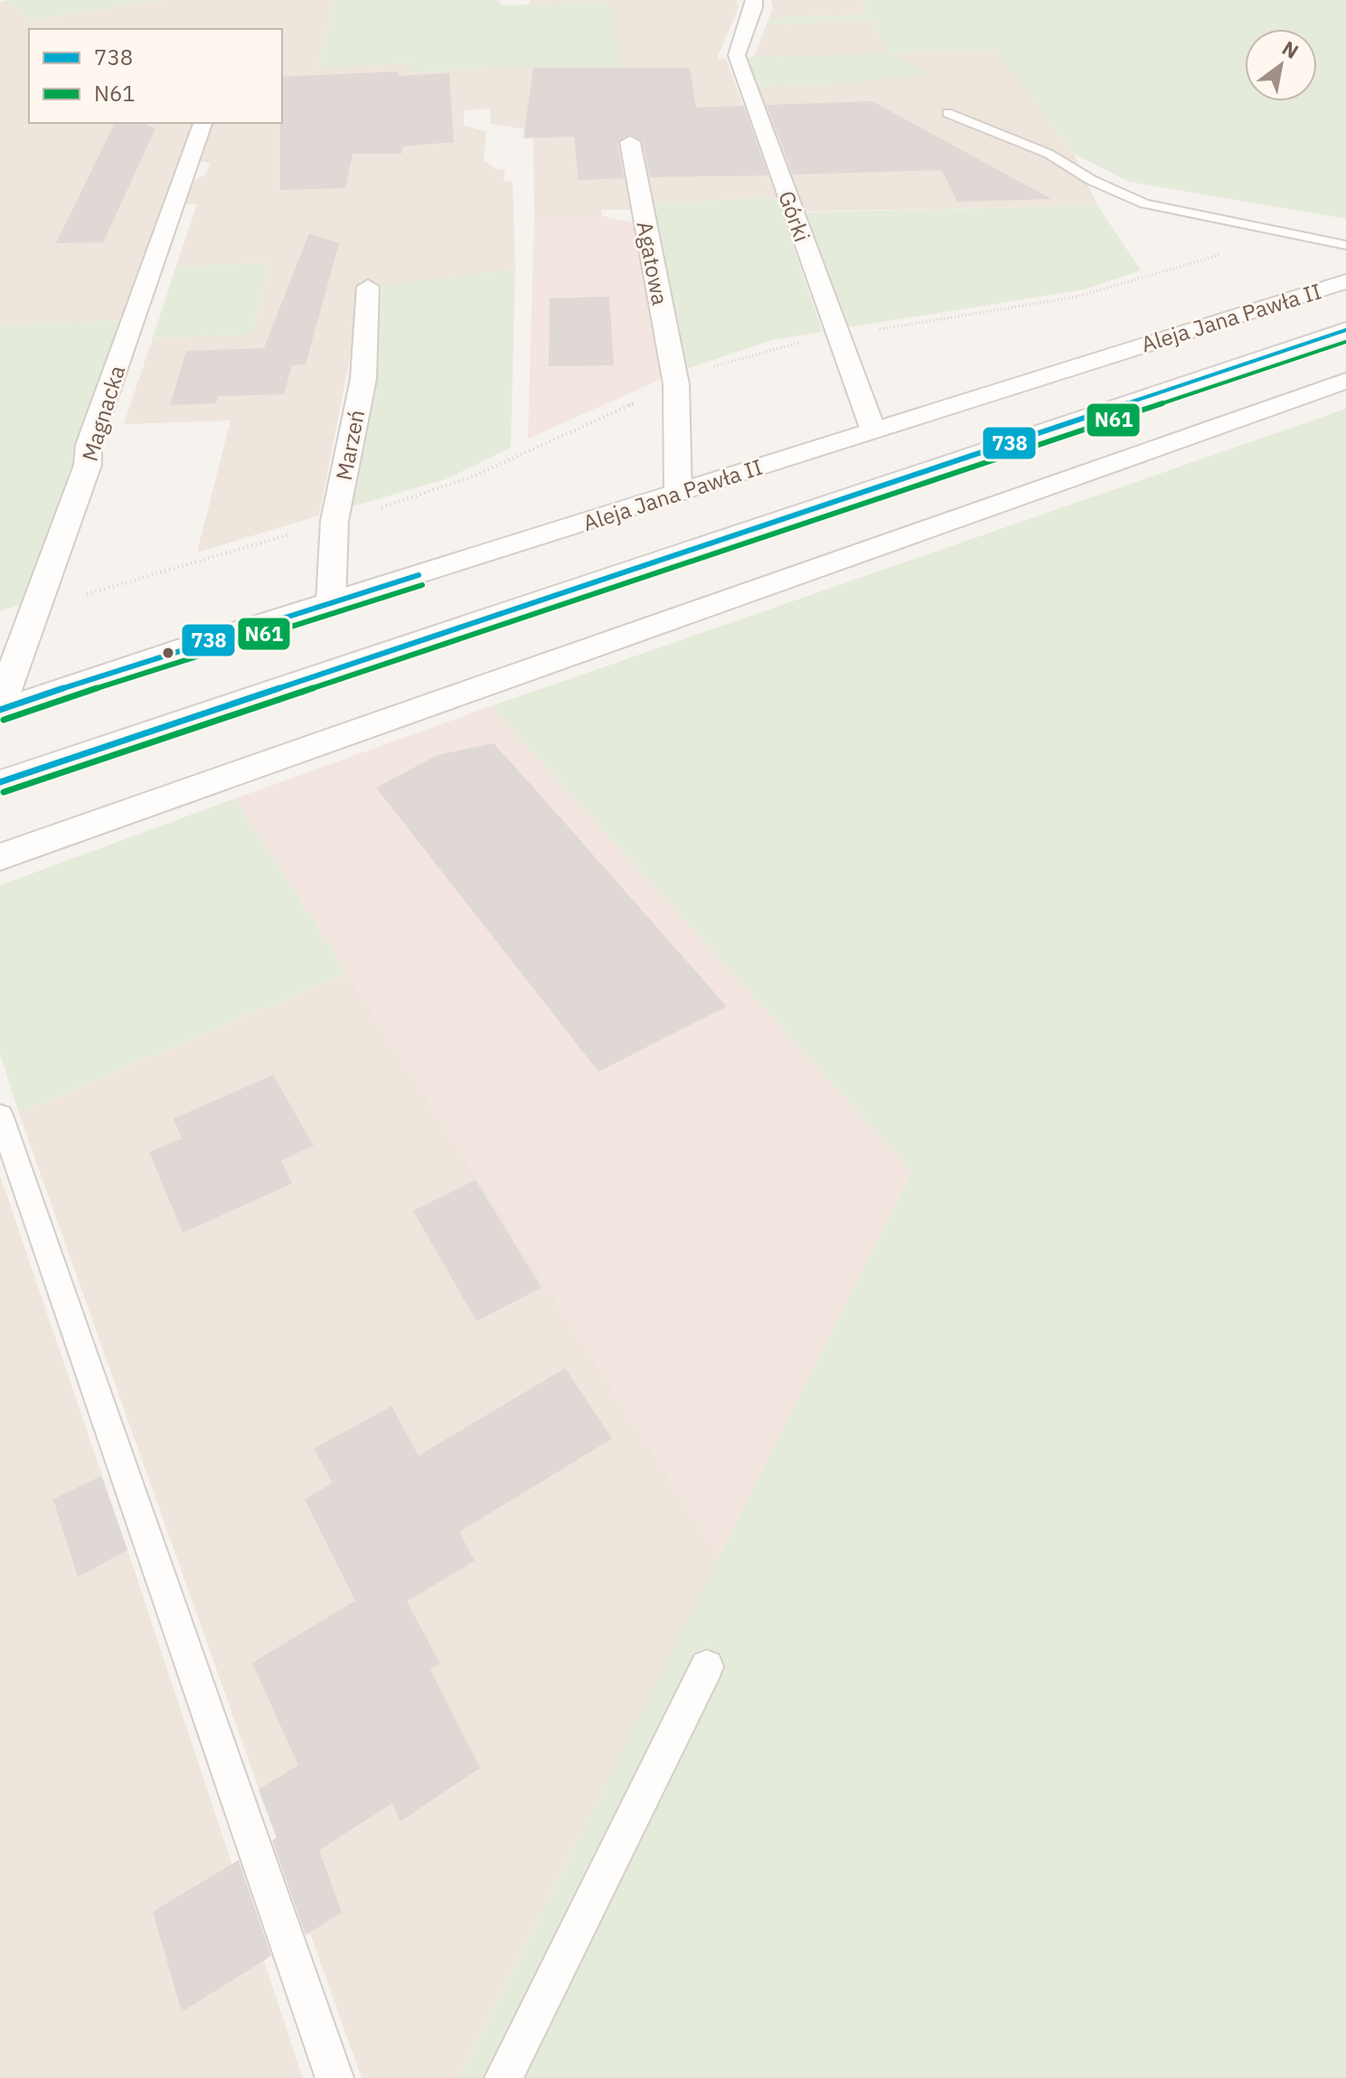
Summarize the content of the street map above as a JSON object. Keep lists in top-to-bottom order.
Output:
{
  "streets": {
    "street": [
      "Górki",
      "Agatowa",
      "Aleja Jana Pawła II",
      "Magnacka",
      "Marzeń"
    ]
  },
  "crossings": [
    ["Górki", "Aleja Jana Pawła II"],
    ["Agatowa", "Aleja Jana Pawła II"],
    ["Aleja Jana Pawła II", "Magnacka"],
    ["Aleja Jana Pawła II", "Marzeń"]
  ],
  "lines": ["transit line 738", "transit line N61"],
  "legend": ["738", "N61"],
  "north": "top right"
}
